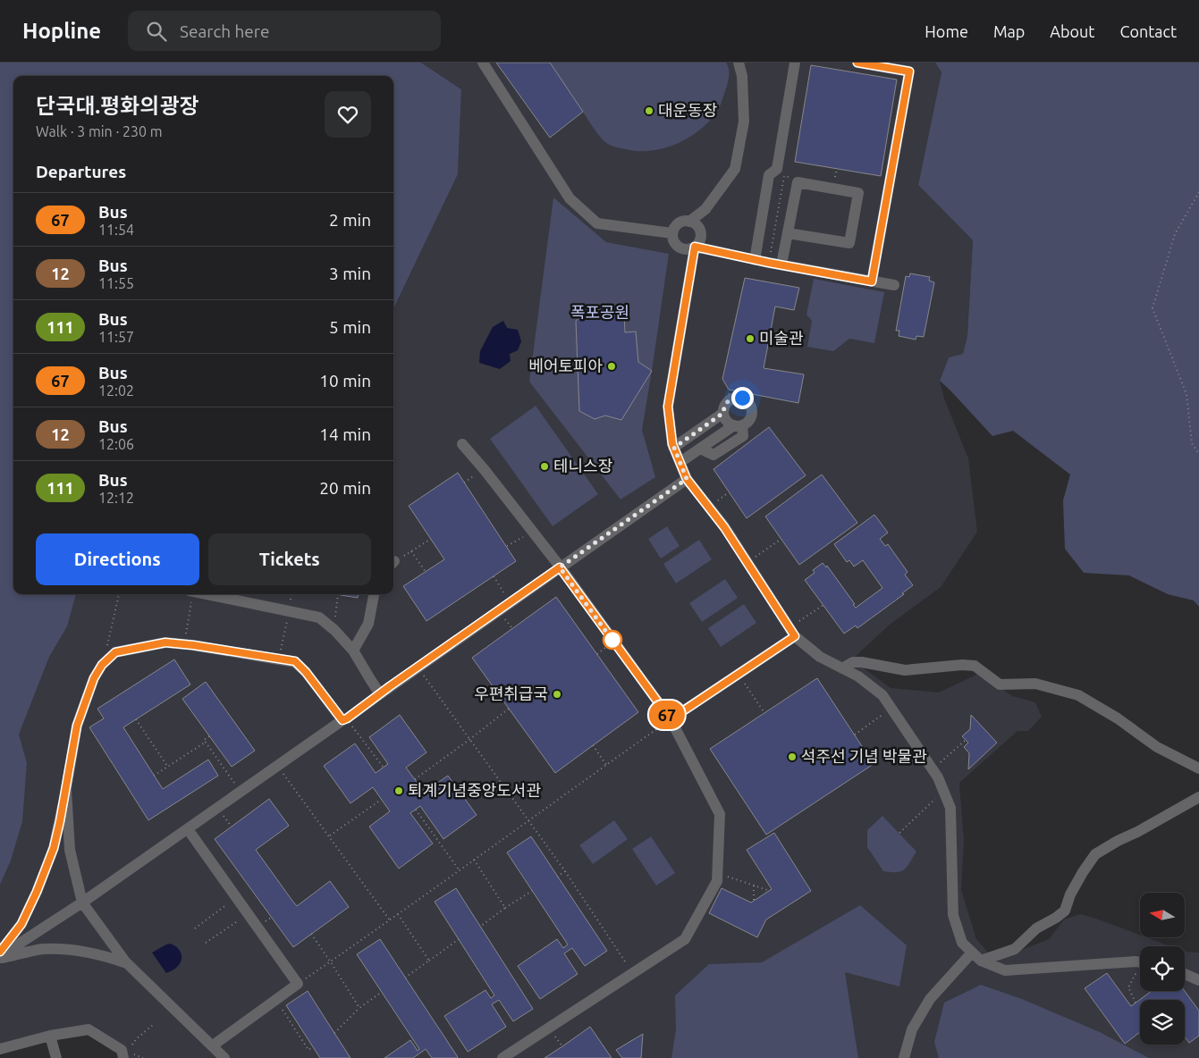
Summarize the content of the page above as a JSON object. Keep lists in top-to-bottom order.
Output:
{
  "parks": ["폭포공원"],
  "places": [
    "대운동장",
    "미술관",
    "베어토피아",
    "테니스장",
    "우편취급국",
    "석주선 기념 박물관",
    "퇴계기념중앙도서관"
  ],
  "lines": ["bus line 67"],
  "north": "left",
  "page": {
    "header": "Hopline",
    "search": "Search here",
    "nav": [
      "Home",
      "Map",
      "About",
      "Contact"
    ],
    "on_map": "67",
    "heading": [
      ["단국대.평화의광장", "Walk · 3 min · 230 m"],
      "Departures"
    ],
    "list": [
      {
        "mark": "67",
        "name": "Bus",
        "note": "11:54",
        "value": "2 min"
      },
      {
        "mark": "12",
        "name": "Bus",
        "note": "11:55",
        "value": "3 min"
      },
      {
        "mark": "111",
        "name": "Bus",
        "note": "11:57",
        "value": "5 min"
      },
      {
        "mark": "67",
        "name": "Bus",
        "note": "12:02",
        "value": "10 min"
      },
      {
        "mark": "12",
        "name": "Bus",
        "note": "12:06",
        "value": "14 min"
      },
      {
        "mark": "111",
        "name": "Bus",
        "note": "12:12",
        "value": "20 min"
      }
    ],
    "buttons": ["Directions", "Tickets"]
  }
}
